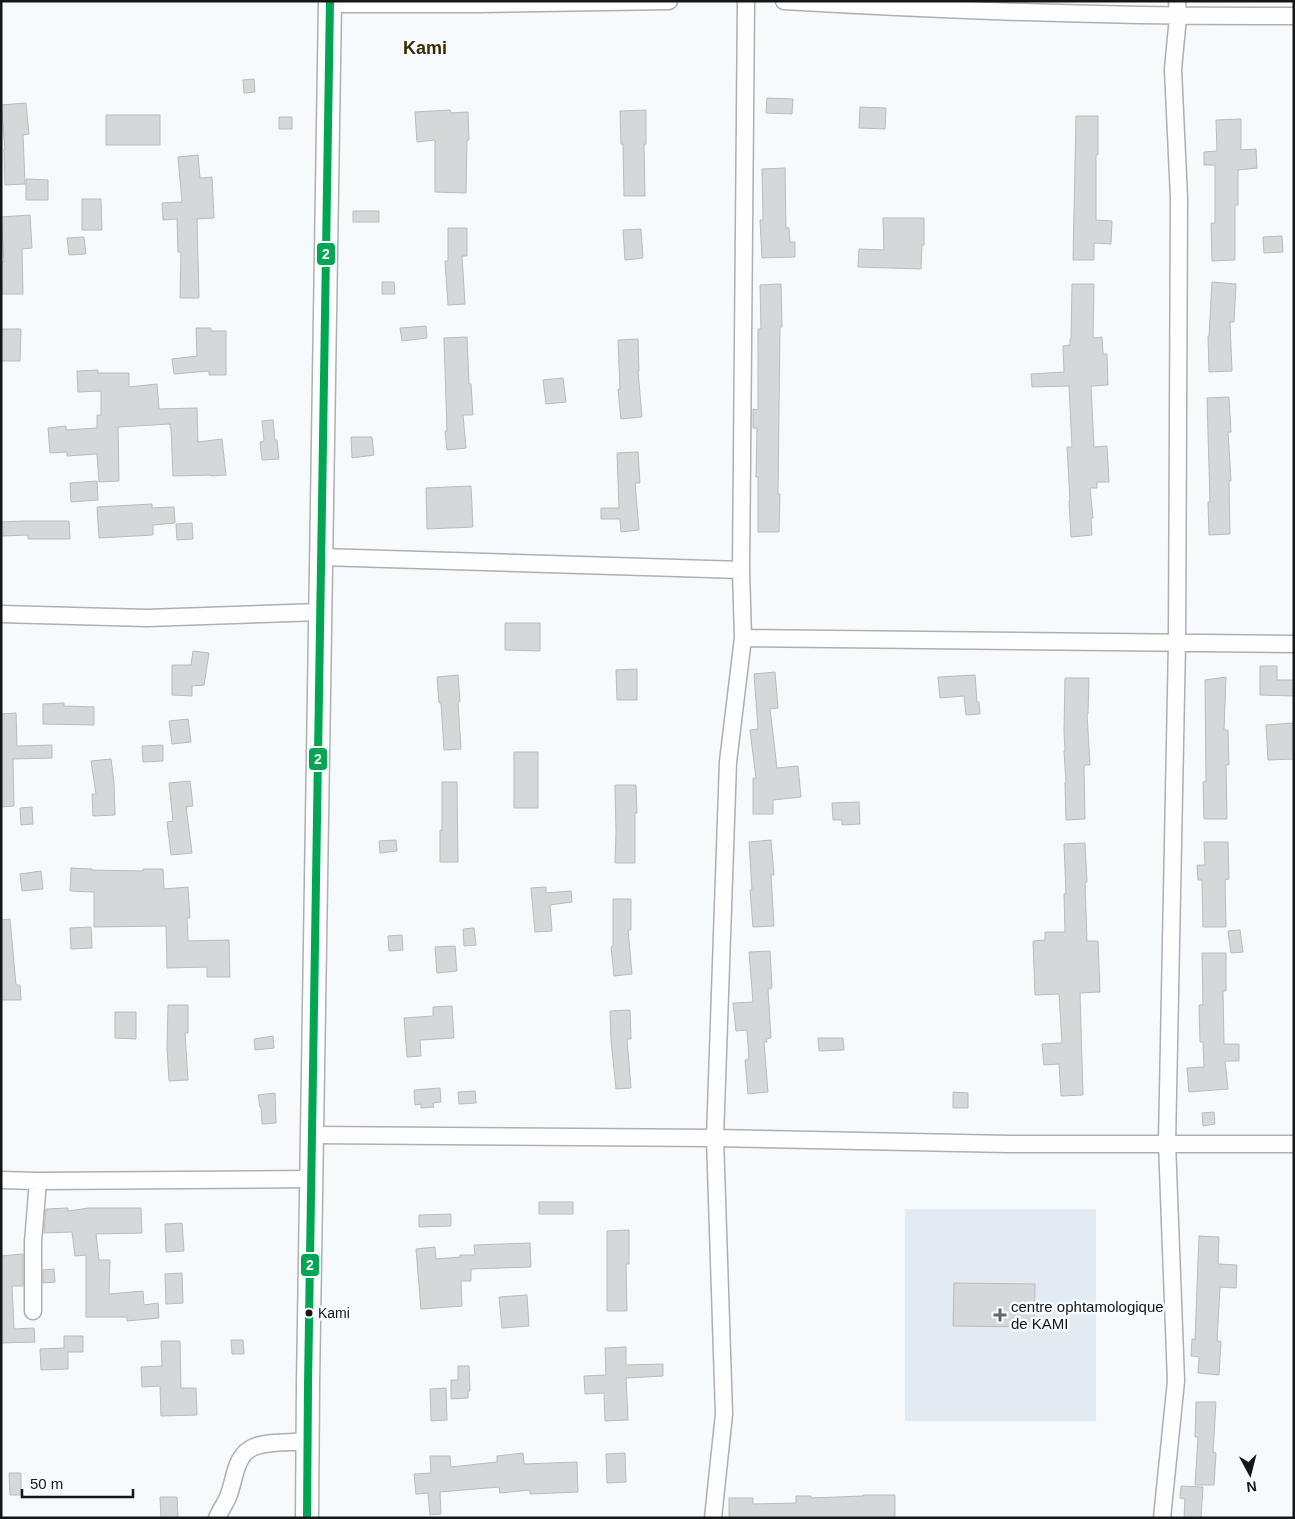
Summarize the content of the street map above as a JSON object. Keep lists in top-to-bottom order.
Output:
{
  "districts": ["Kami"],
  "places": {
    "other": ["Kami"],
    "health": ["centre ophtamologique de KAMI"]
  },
  "lines": ["transit line 2"],
  "scale_bar": "50 m",
  "north": "bottom"
}
